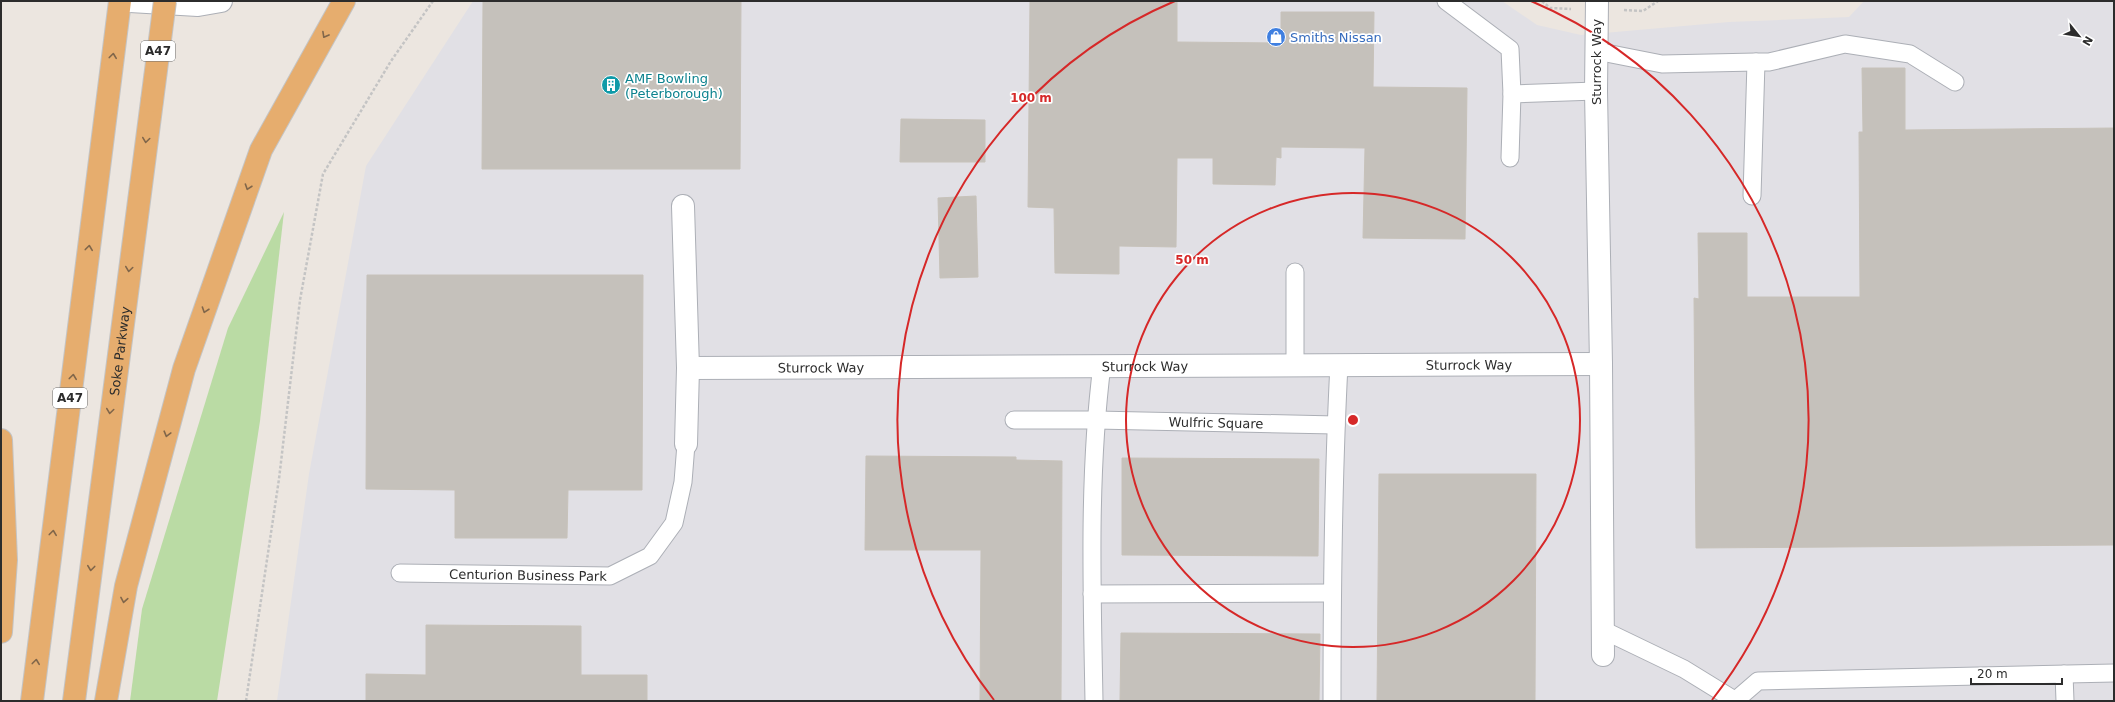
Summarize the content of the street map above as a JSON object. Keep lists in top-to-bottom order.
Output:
{
  "streets": {
    "highway": ["A47", "Soke Parkway"],
    "street": ["Sturrock Way"],
    "lane": ["Wulfric Square", "Centurion Business Park"]
  },
  "places": {
    "shop": ["Smiths Nissan"],
    "building": ["AMF Bowling (Peterborough)"]
  },
  "scale_bar": "20 m",
  "north": "bottom right",
  "rings": ["100 m", "50 m"]
}
